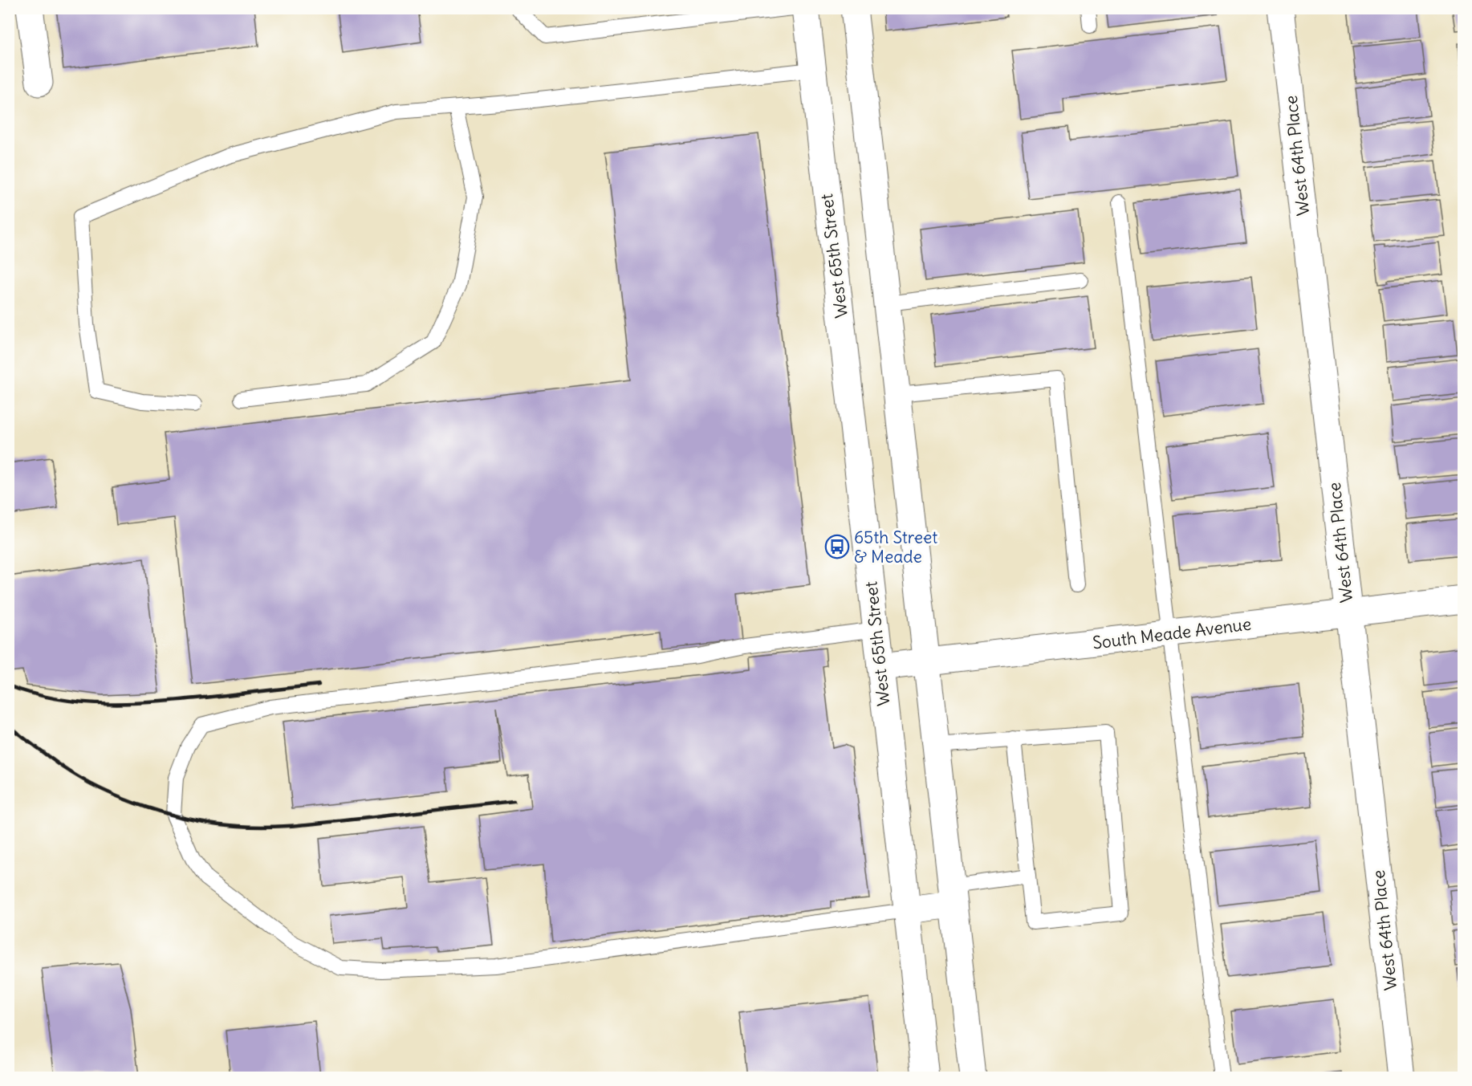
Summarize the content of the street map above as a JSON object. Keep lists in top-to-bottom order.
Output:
{
  "streets": {
    "street": ["West 64th Place", "West 65th Street", "South Meade Avenue"]
  },
  "crossings": [
    ["West 64th Place", "South Meade Avenue"],
    ["West 65th Street", "South Meade Avenue"]
  ],
  "places": {
    "bus stop": ["65th Street & Meade"]
  }
}
